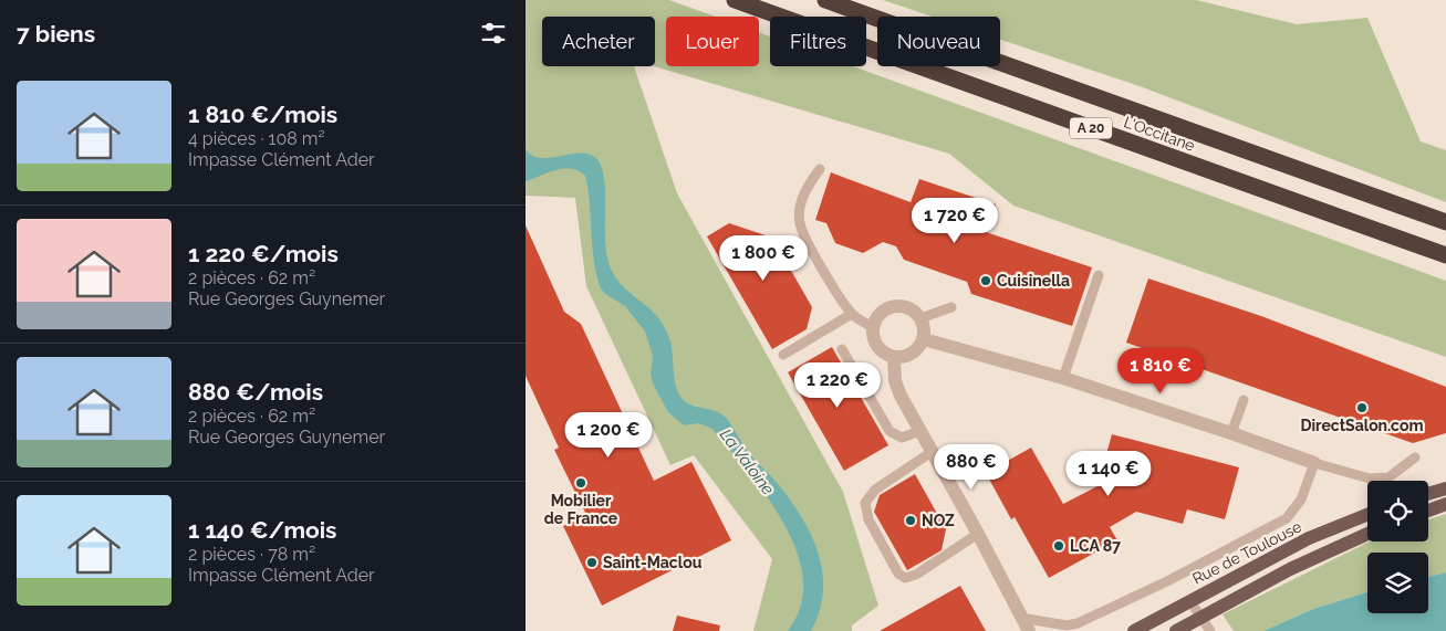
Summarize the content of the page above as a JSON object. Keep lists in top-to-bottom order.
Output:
{
  "streets": {
    "highway": ["A 20", "L'Occitane"],
    "main road": ["Rue de Toulouse"]
  },
  "water": ["La Valoine"],
  "places": [
    "Cuisinella",
    "DirectSalon.com",
    "Mobilier de France",
    "NOZ",
    "LCA 87",
    "Saint-Maclou"
  ],
  "page": {
    "heading": "7 biens",
    "chip": [
      "Acheter",
      "Louer",
      "Filtres",
      "Nouveau"
    ],
    "list": [
      {
        "name": "1 810 €/mois",
        "note": "4 pièces · 108 m² · Impasse Clément Ader"
      },
      {
        "name": "1 220 €/mois",
        "note": "2 pièces · 62 m² · Rue Georges Guynemer"
      },
      {
        "name": "880 €/mois",
        "note": "2 pièces · 62 m² · Rue Georges Guynemer"
      },
      {
        "name": "1 140 €/mois",
        "note": "2 pièces · 78 m² · Impasse Clément Ader"
      }
    ],
    "price": [
      "1 720 €",
      "1 800 €",
      "1 810 €",
      "1 220 €",
      "1 200 €",
      "880 €",
      "1 140 €"
    ]
  }
}
